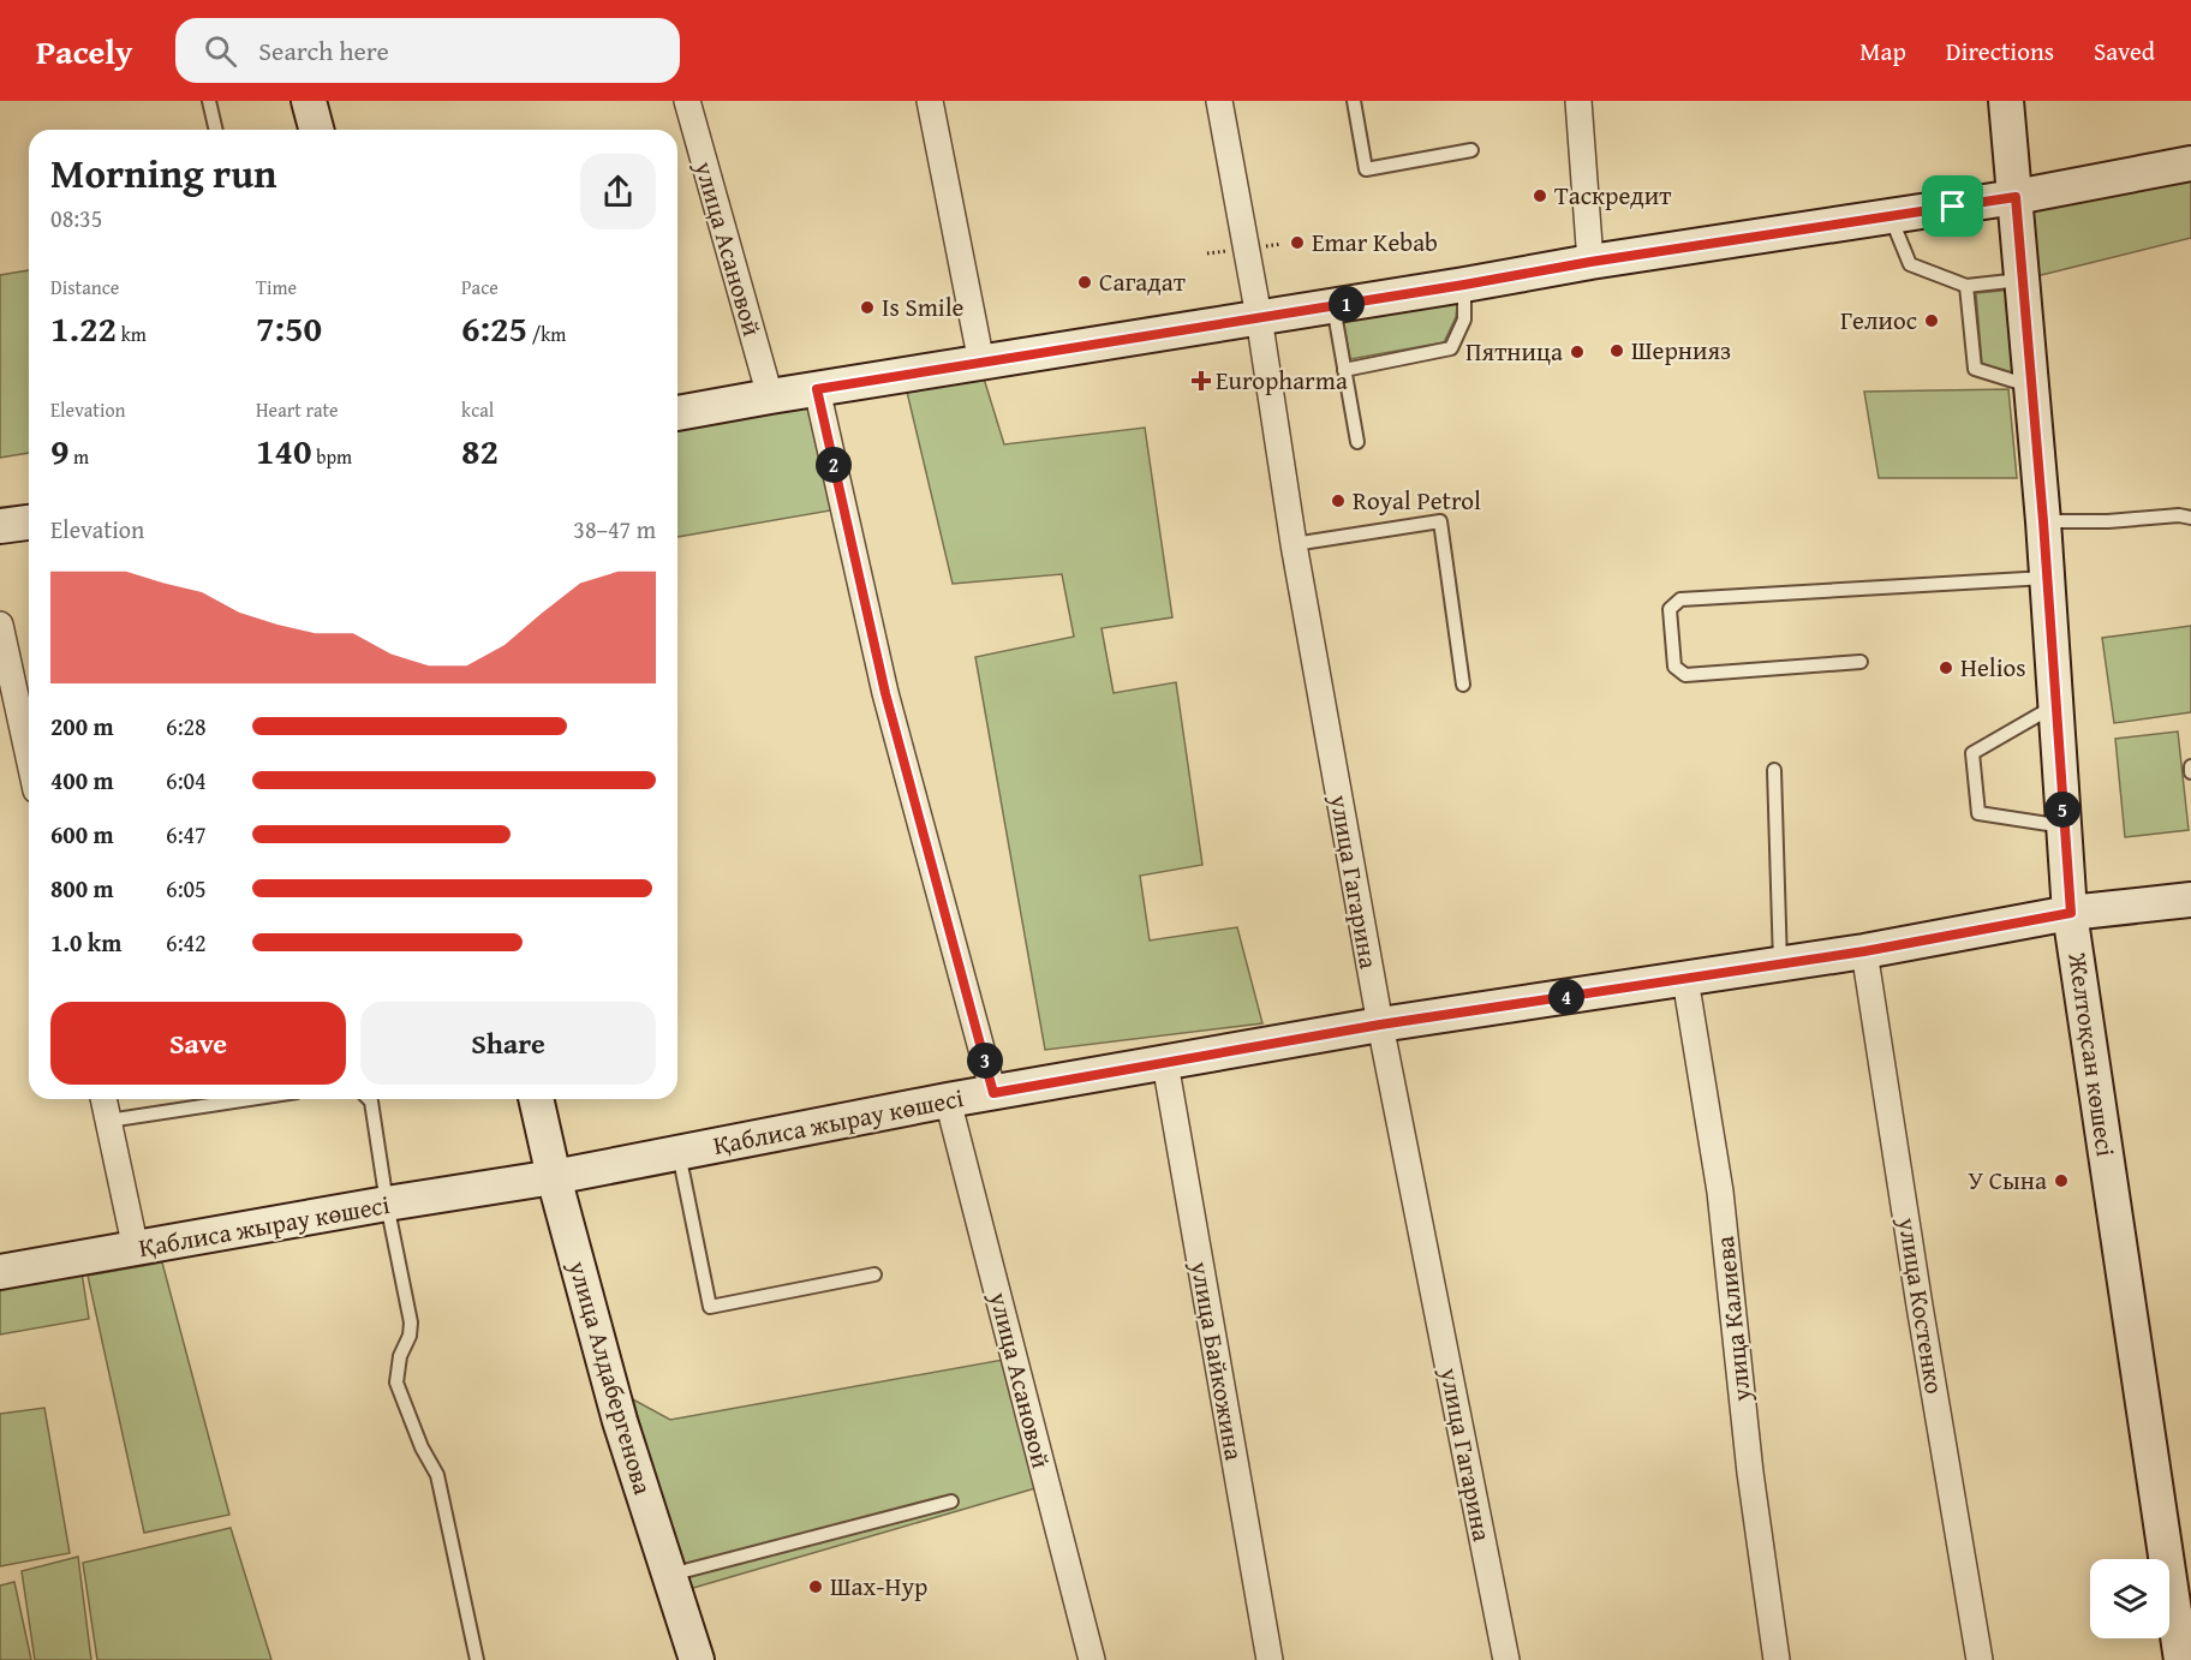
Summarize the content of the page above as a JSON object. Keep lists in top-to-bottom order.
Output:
{
  "streets": {
    "main road": ["Желтоқсан көшесі", "Қаблиса жырау көшесі", "улица Алдабергенова"],
    "street": [
      "улица Асановой",
      "улица Гагарина",
      "улица Костенко",
      "улица Калиева",
      "улица Байкожина"
    ]
  },
  "crossings": [
    ["улица Асановой", "Қаблиса жырау көшесі"],
    ["улица Гагарина", "Қаблиса жырау көшесі"],
    ["Желтоқсан көшесі", "Қаблиса жырау көшесі"],
    ["Қаблиса жырау көшесі", "улица Костенко"],
    ["Қаблиса жырау көшесі", "улица Калиева"],
    ["Қаблиса жырау көшесі", "улица Байкожина"],
    ["Қаблиса жырау көшесі", "улица Алдабергенова"]
  ],
  "places": {
    "other": [
      "Таскредит",
      "Emar Kebab",
      "Сагадат",
      "Is Smile",
      "Гелиос",
      "Шернияз",
      "Пятница",
      "Royal Petrol",
      "Helios",
      "У Сына",
      "Шах-Нур"
    ],
    "health": ["Europharma"]
  },
  "page": {
    "header": "Pacely",
    "search": "Search here",
    "nav": ["Map", "Directions", "Saved"],
    "heading": ["Morning run", "08:35"],
    "stats": [
      ["Distance", "1.22 km"],
      ["Time", "7:50"],
      ["Pace", "6:25 /km"],
      ["Elevation", "9 m"],
      ["Heart rate", "140 bpm"],
      ["kcal", "82"]
    ],
    "pins": [
      "1",
      "2",
      "5",
      "4",
      "3"
    ],
    "chart": ["Elevation", "38–47 m"],
    "list": [
      {
        "name": "200 m",
        "note": "6:28"
      },
      {
        "name": "400 m",
        "note": "6:04"
      },
      {
        "name": "600 m",
        "note": "6:47"
      },
      {
        "name": "800 m",
        "note": "6:05"
      },
      {
        "name": "1.0 km",
        "note": "6:42"
      }
    ],
    "buttons": ["Save", "Share"]
  }
}
